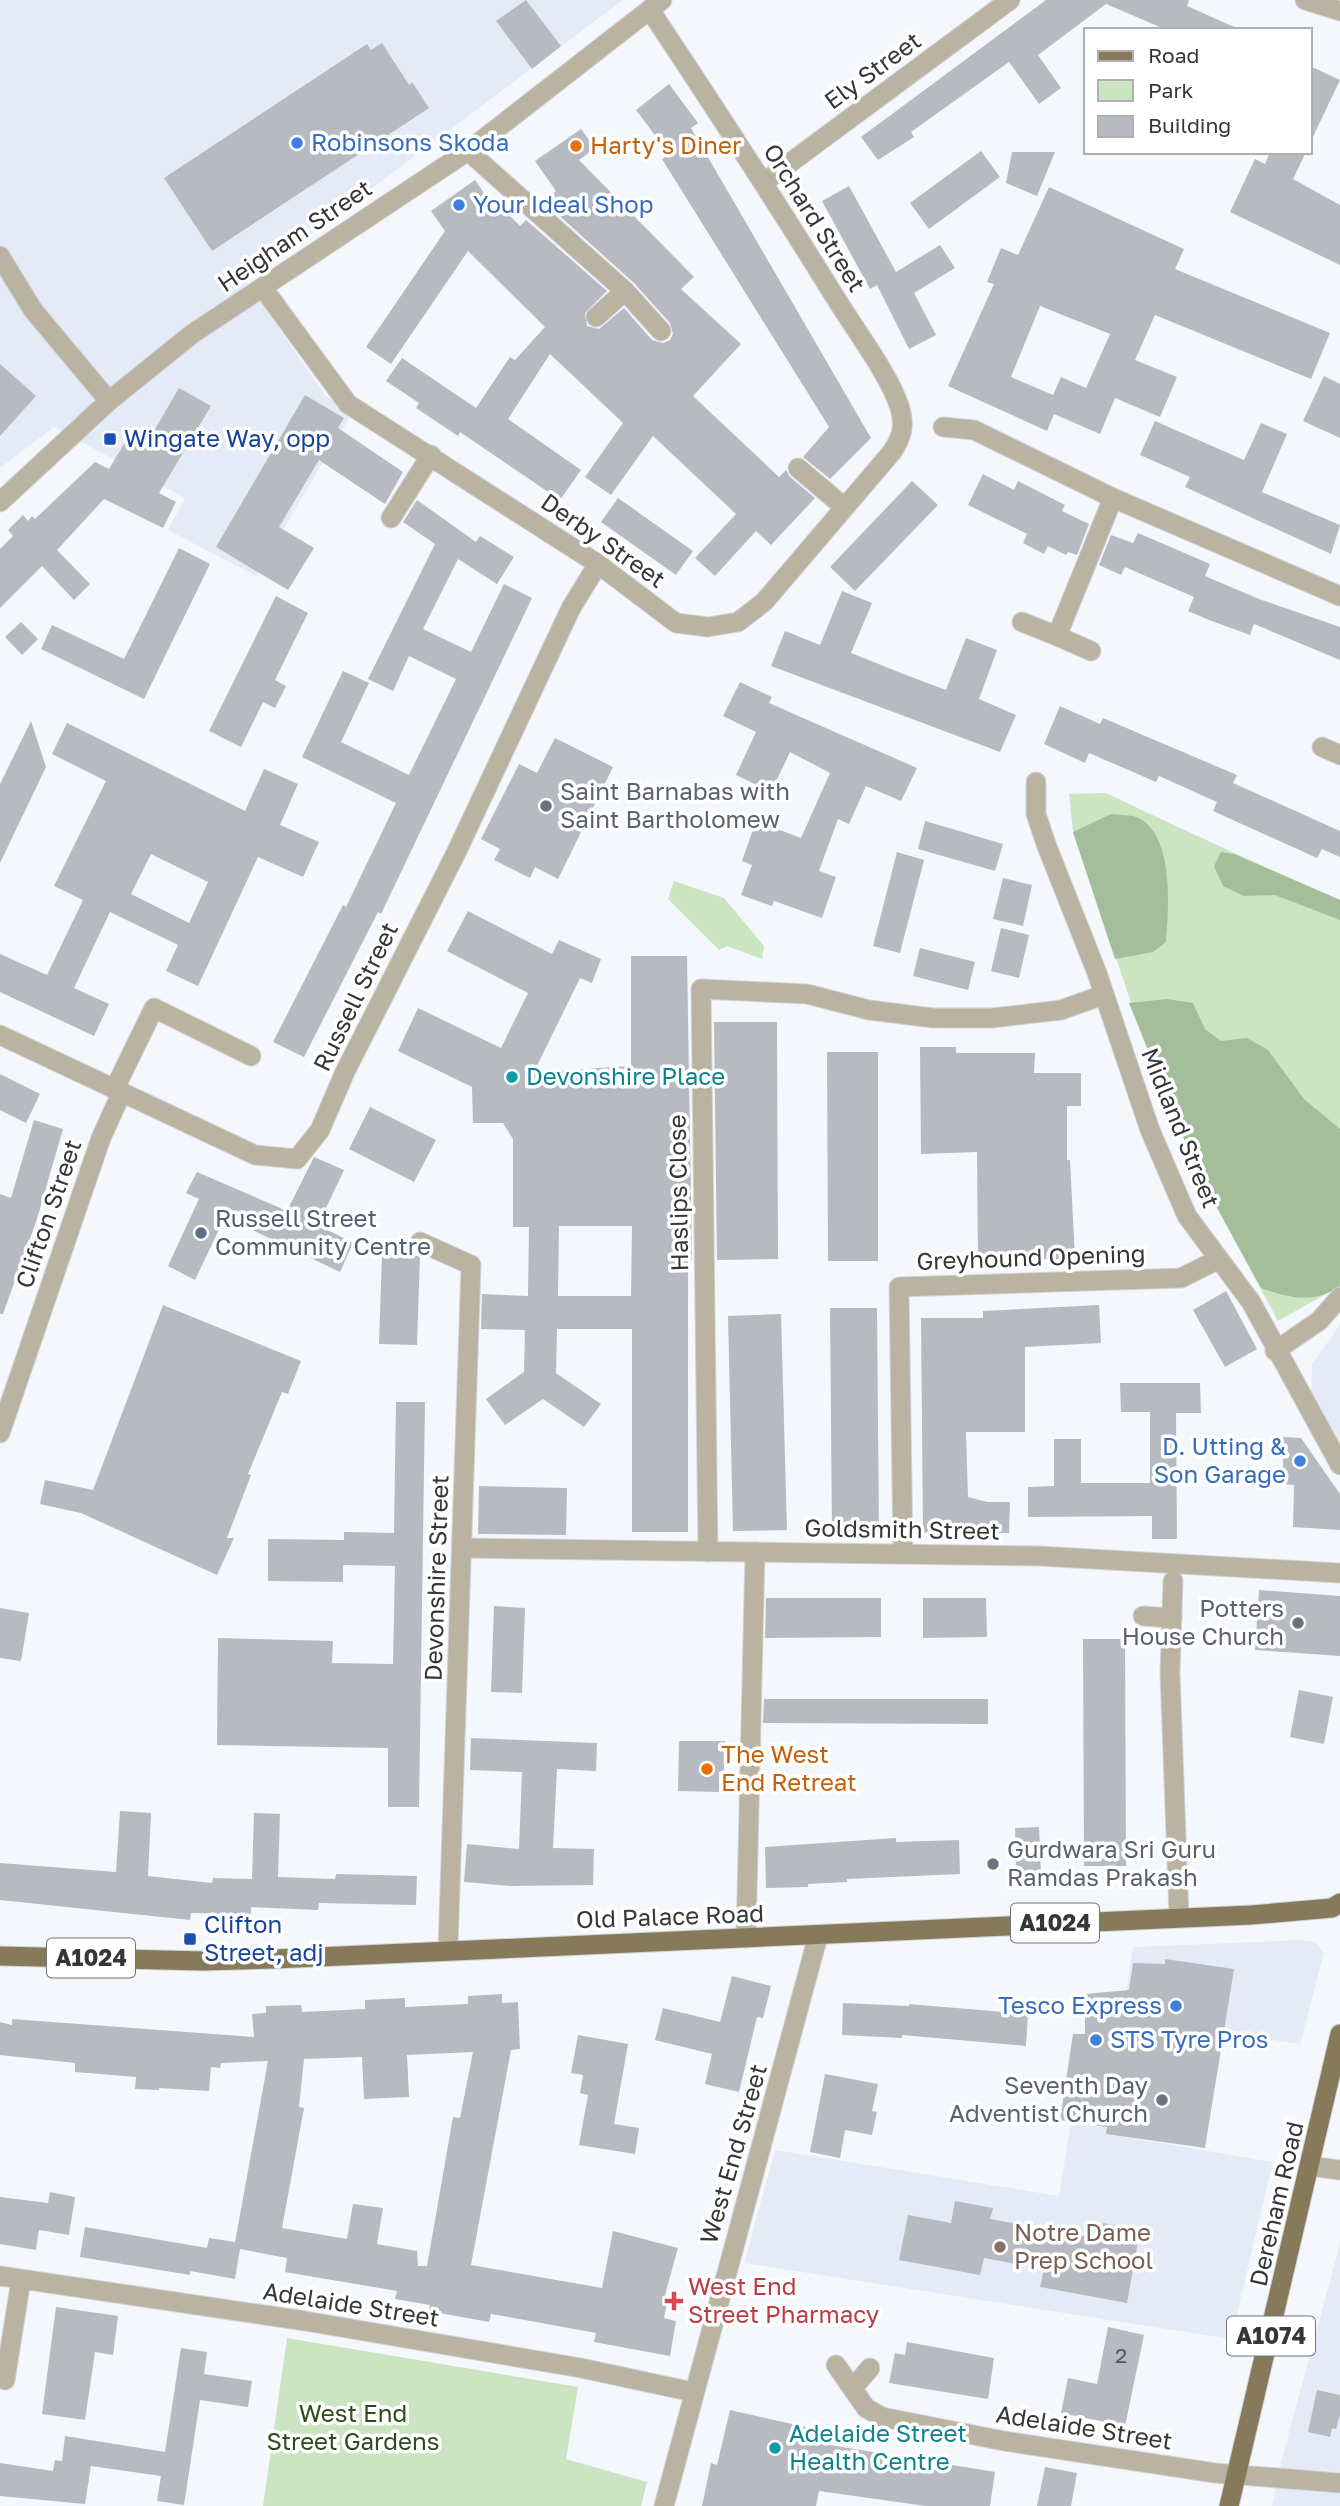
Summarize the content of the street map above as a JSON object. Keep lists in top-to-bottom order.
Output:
{
  "streets": {
    "main road": [
      "Old Palace Road",
      "A1024",
      "Dereham Road",
      "A1074"
    ],
    "street": [
      "Ely Street",
      "Orchard Street",
      "Heigham Street",
      "Derby Street",
      "Russell Street",
      "Midland Street",
      "Haslips Close",
      "Clifton Street",
      "Greyhound Opening",
      "Goldsmith Street",
      "Devonshire Street",
      "West End Street",
      "Adelaide Street"
    ]
  },
  "crossings": [
    ["Ely Street", "Orchard Street"],
    ["Orchard Street", "Heigham Street"],
    ["Orchard Street", "Derby Street"],
    ["Heigham Street", "Derby Street"],
    ["Derby Street", "Russell Street"],
    ["Russell Street", "Clifton Street"],
    ["Midland Street", "Haslips Close"],
    ["Midland Street", "Greyhound Opening"],
    ["Haslips Close", "Goldsmith Street"],
    ["Greyhound Opening", "Goldsmith Street"],
    ["Goldsmith Street", "Devonshire Street"],
    ["Devonshire Street", "Old Palace Road"],
    ["Old Palace Road", "West End Street"],
    ["West End Street", "Adelaide Street"],
    ["Dereham Road", "Adelaide Street"]
  ],
  "parks": ["West End Street Gardens"],
  "places": {
    "other": [
      "Robinsons Skoda",
      "Harty's Diner",
      "Your Ideal Shop",
      "Saint Barnabas with Saint Bartholomew",
      "Devonshire Place",
      "Russell Street Community Centre",
      "D. Utting & Son Garage",
      "Potters House Church",
      "The West End Retreat",
      "Gurdwara Sri Guru Ramdas Prakash",
      "Tesco Express",
      "STS Tyre Pros",
      "Seventh Day Adventist Church",
      "Notre Dame Prep School",
      "Adelaide Street Health Centre"
    ],
    "transit": ["Wingate Way, opp", "Clifton Street, adj"],
    "health": ["West End Street Pharmacy"]
  },
  "house_numbers": ["2"],
  "legend": ["Road", "Park", "Building"]
}
